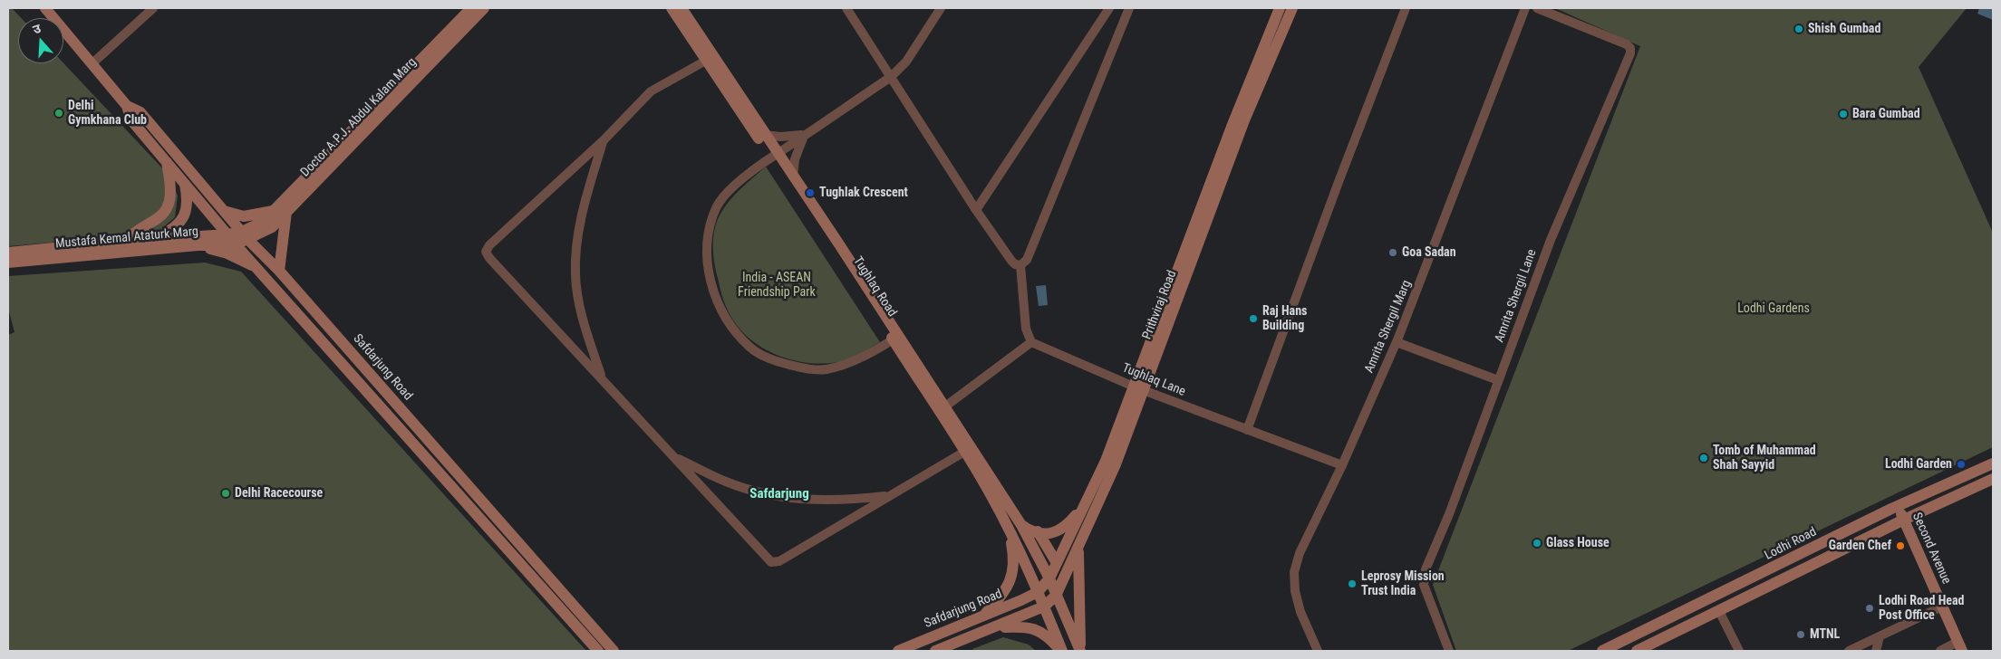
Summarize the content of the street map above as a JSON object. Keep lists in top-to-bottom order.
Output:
{
  "streets": {
    "main road": [
      "Doctor A.P.J. Abdul Kalam Marg",
      "Mustafa Kemal Ataturk Marg",
      "Tughlaq Road",
      "Prithviraj Road",
      "Safdarjung Road",
      "Lodhi Road",
      "Second Avenue"
    ],
    "street": ["Amrita Shergil Lane", "Amrita Shergil Marg", "Tughlaq Lane"]
  },
  "crossings": [
    ["Doctor A.P.J. Abdul Kalam Marg", "Mustafa Kemal Ataturk Marg"],
    ["Doctor A.P.J. Abdul Kalam Marg", "Safdarjung Road"],
    ["Mustafa Kemal Ataturk Marg", "Safdarjung Road"],
    ["Tughlaq Road", "Prithviraj Road"],
    ["Tughlaq Road", "Safdarjung Road"],
    ["Prithviraj Road", "Safdarjung Road"],
    ["Prithviraj Road", "Tughlaq Lane"],
    ["Amrita Shergil Marg", "Tughlaq Lane"],
    ["Lodhi Road", "Second Avenue"]
  ],
  "districts": ["Safdarjung"],
  "parks": ["India - ASEAN Friendship Park", "Lodhi Gardens"],
  "places": [
    "Shish Gumbad",
    "Delhi Gymkhana Club",
    "Bara Gumbad",
    "Tughlak Crescent",
    "Goa Sadan",
    "Raj Hans Building",
    "Tomb of Muhammad Shah Sayyid",
    "Lodhi Garden",
    "Delhi Racecourse",
    "Glass House",
    "Garden Chef",
    "Leprosy Mission Trust India",
    "Lodhi Road Head Post Office",
    "MTNL"
  ],
  "north": "top"
}
